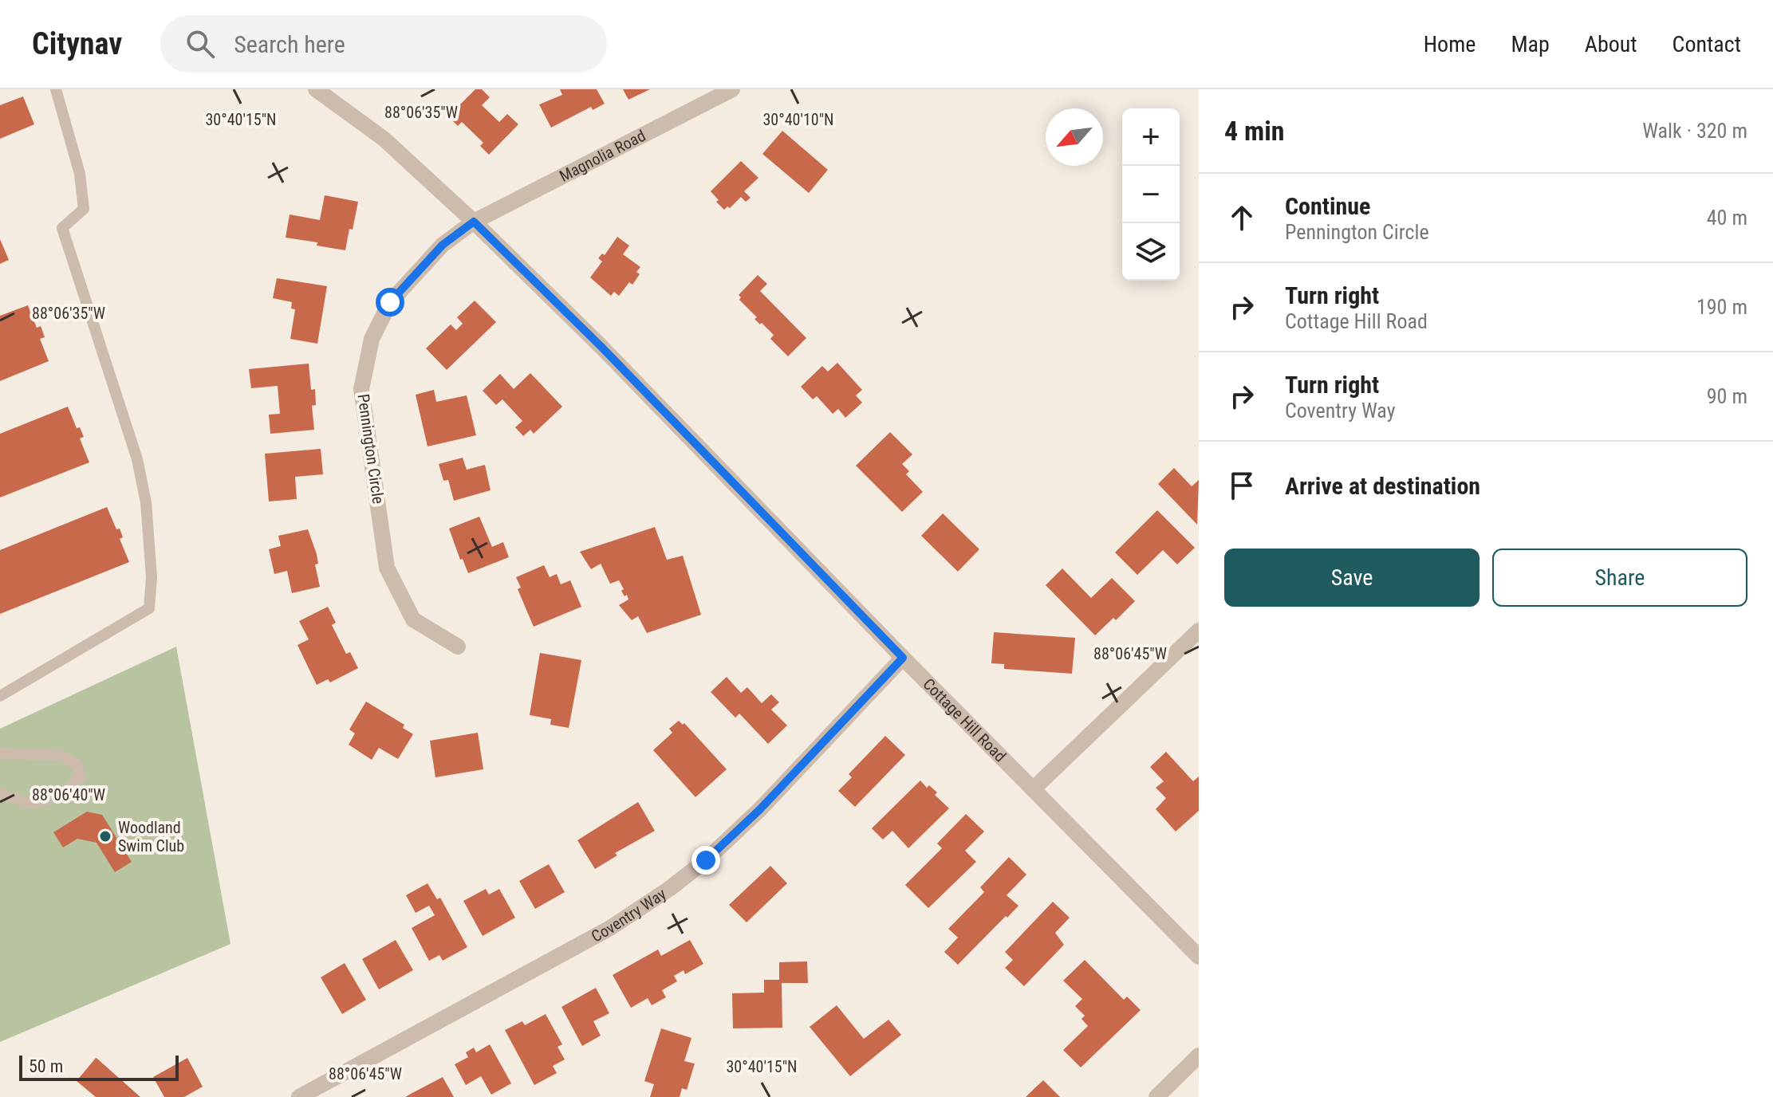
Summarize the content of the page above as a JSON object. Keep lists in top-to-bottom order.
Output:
{
  "streets": {
    "street": [
      "Magnolia Road",
      "Pennington Circle",
      "Cottage Hill Road",
      "Coventry Way"
    ]
  },
  "crossings": [
    ["Magnolia Road", "Pennington Circle"],
    ["Magnolia Road", "Cottage Hill Road"],
    ["Pennington Circle", "Cottage Hill Road"],
    ["Cottage Hill Road", "Coventry Way"]
  ],
  "places": ["Woodland Swim Club"],
  "scale_bar": "50 m",
  "north": "bottom left",
  "page": {
    "header": "Citynav",
    "search": "Search here",
    "nav": [
      "Home",
      "Map",
      "About",
      "Contact"
    ],
    "heading": ["4 min", "Walk · 320 m"],
    "map_buttons": ["+", "−"],
    "list": [
      ["Continue", "Pennington Circle", "40 m"],
      ["Turn right", "Cottage Hill Road", "190 m"],
      ["Turn right", "Coventry Way", "90 m"],
      "Arrive at destination"
    ],
    "buttons": ["Save", "Share"],
    "scale": "50 m"
  },
  "coordinates": [
    "88°06'35\"W",
    "30°40'15\"N",
    "30°40'10\"N",
    "88°06'45\"W",
    "88°06'40\"W"
  ]
}
